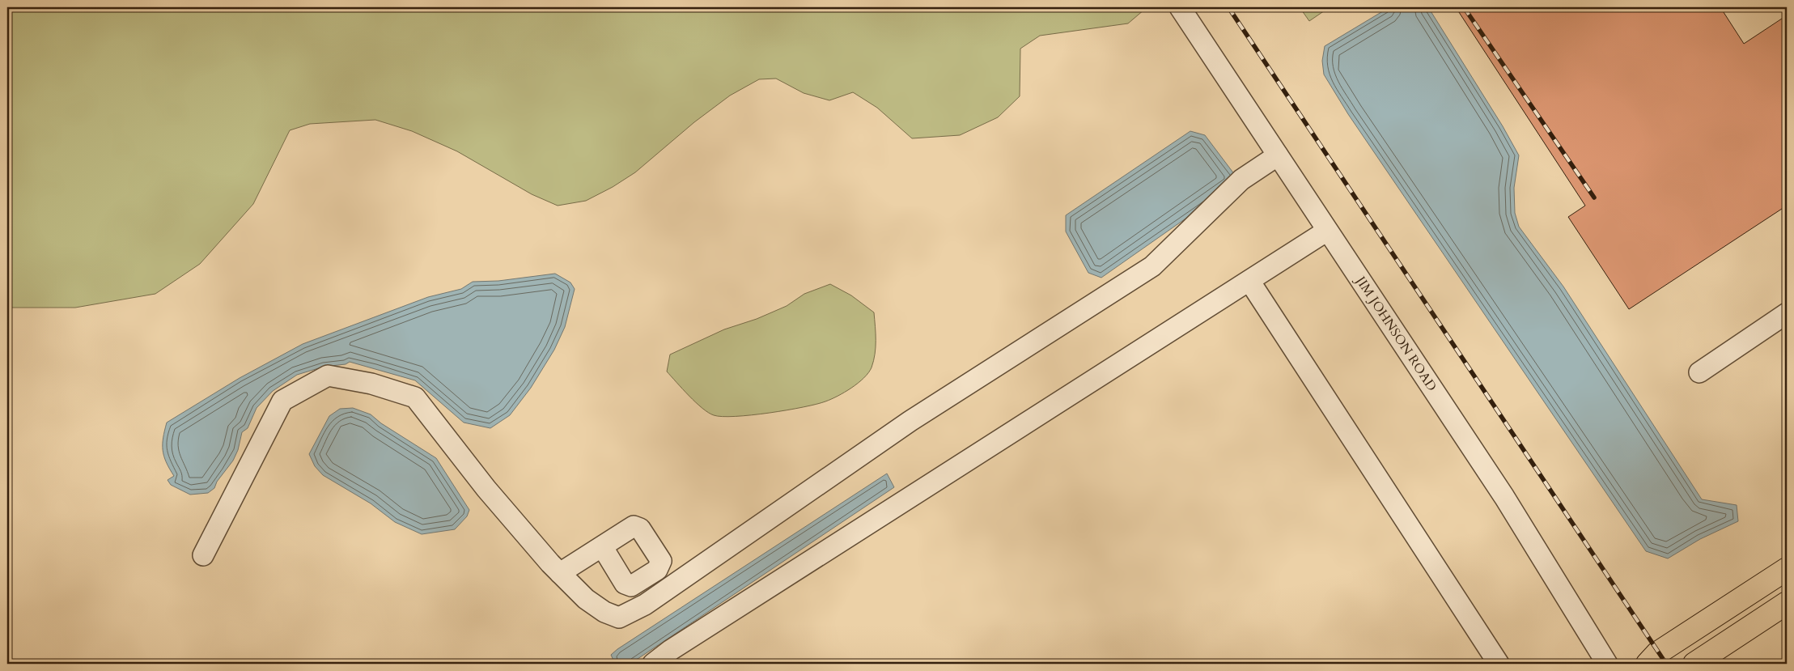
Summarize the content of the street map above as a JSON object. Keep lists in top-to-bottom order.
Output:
{
  "streets": {
    "street": ["JIM JOHNSON ROAD"]
  }
}
